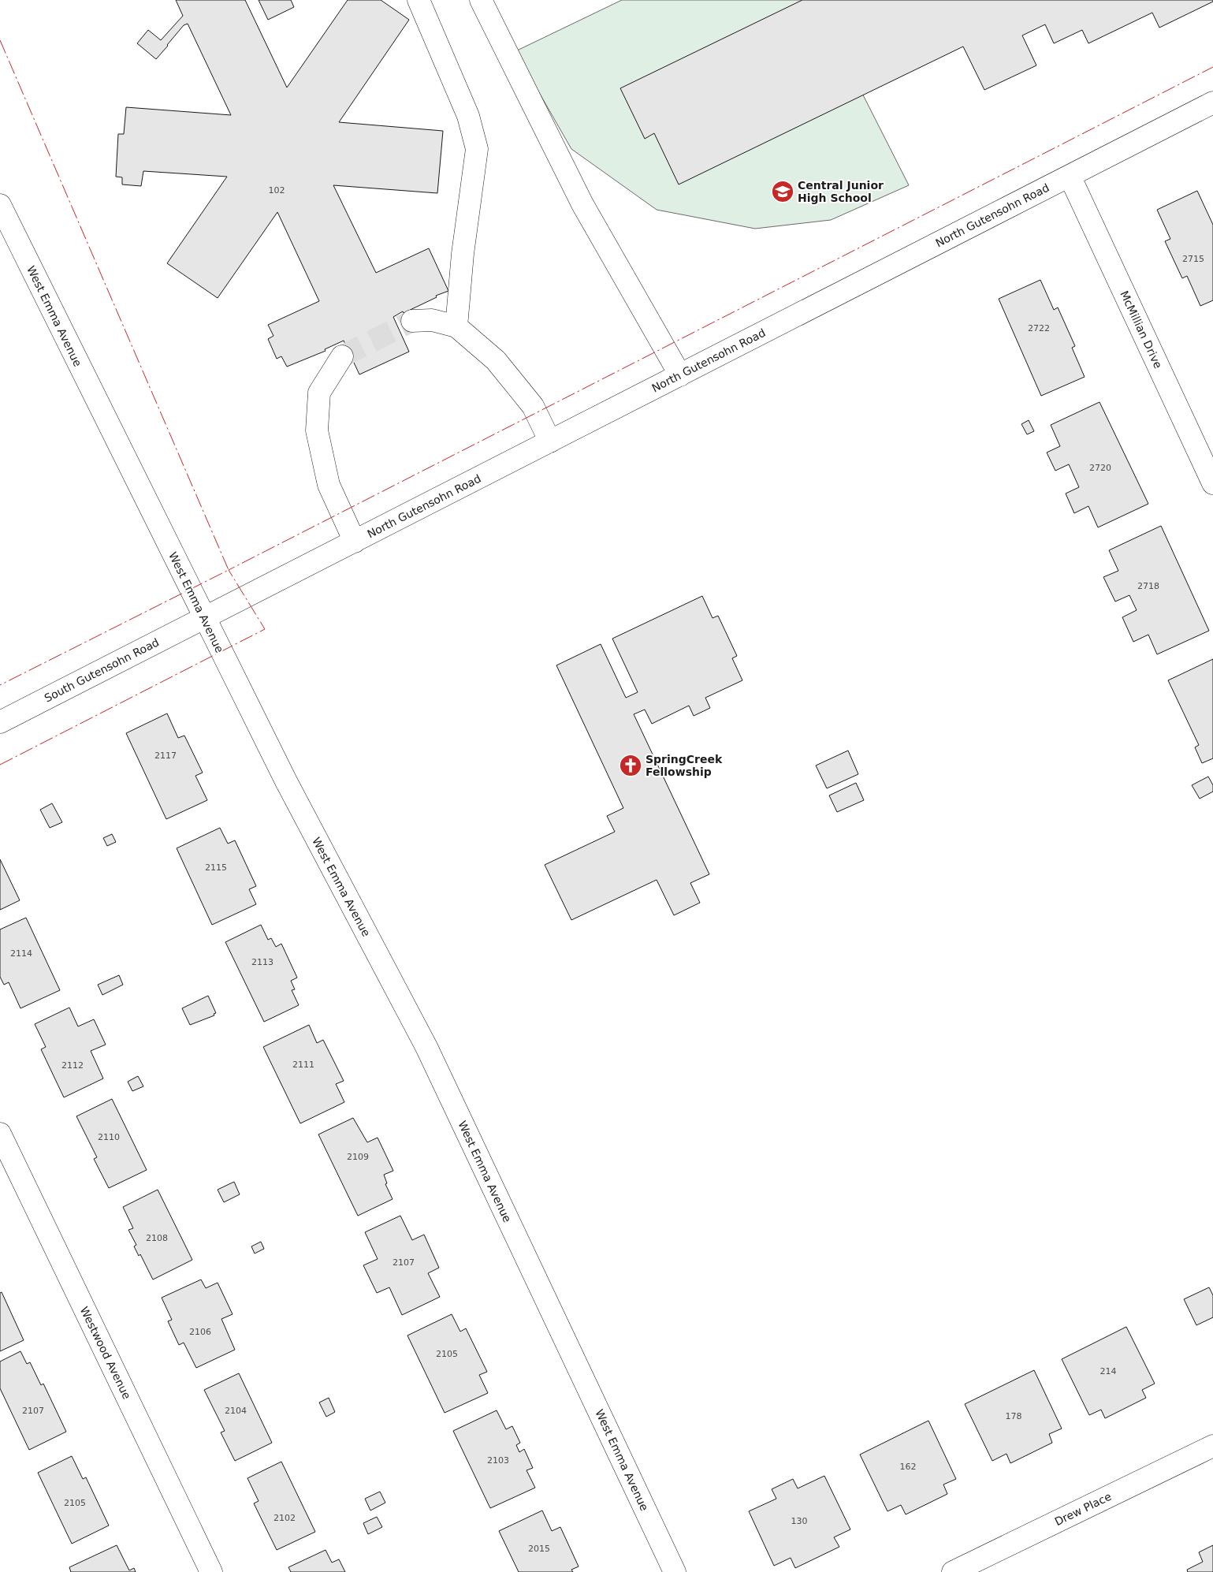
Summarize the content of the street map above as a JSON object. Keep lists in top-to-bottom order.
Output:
{
  "streets": {
    "street": [
      "North Gutensohn Road",
      "West Emma Avenue",
      "McMillian Drive",
      "South Gutensohn Road",
      "Westwood Avenue",
      "Drew Place"
    ]
  },
  "crossings": [
    ["North Gutensohn Road", "West Emma Avenue"],
    ["North Gutensohn Road", "McMillian Drive"],
    ["North Gutensohn Road", "South Gutensohn Road"],
    ["West Emma Avenue", "South Gutensohn Road"]
  ],
  "places": {
    "school or university": ["Central Junior High School"],
    "church": ["SpringCreek Fellowship"]
  },
  "house_numbers": [
    "102",
    "2715",
    "2722",
    "2720",
    "2718",
    "2117",
    "2115",
    "2114",
    "2113",
    "2111",
    "2112",
    "2110",
    "2109",
    "2108",
    "2107",
    "2106",
    "2105",
    "214",
    "2107",
    "2104",
    "178",
    "2103",
    "162",
    "2105",
    "2102",
    "130",
    "2015"
  ]
}
